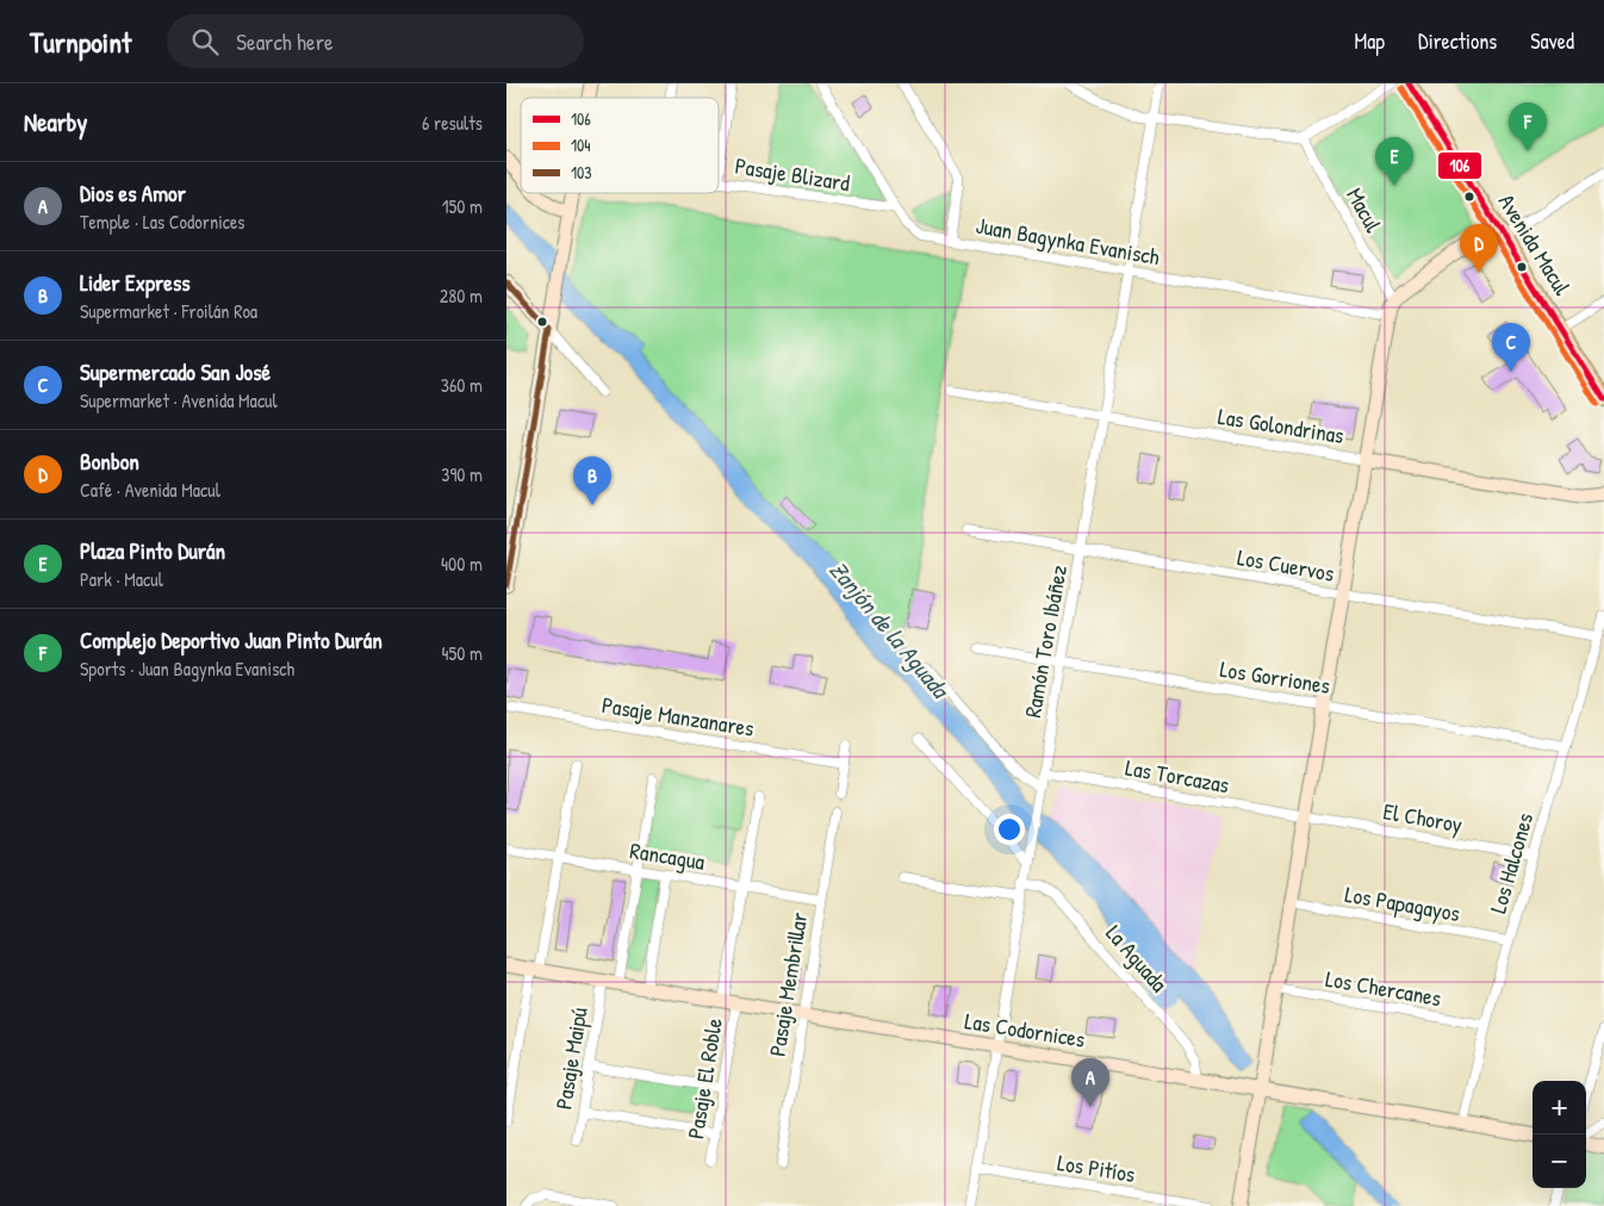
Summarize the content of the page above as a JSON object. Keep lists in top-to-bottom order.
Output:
{
  "streets": {
    "main road": ["Avenida Macul"],
    "street": [
      "Pasaje Blizard",
      "Macul",
      "Juan Bagynka Evanisch",
      "Las Golondrinas",
      "Los Cuervos",
      "Ramón Toro Ibáñez",
      "Los Gorriones",
      "Pasaje Manzanares",
      "Las Torcazas",
      "El Choroy",
      "Rancagua",
      "Los Halcones",
      "Los Papagayos",
      "La Aguada",
      "Pasaje Membrillar",
      "Los Chercanes",
      "Las Codornices",
      "Pasaje Maipú",
      "Pasaje El Roble",
      "Los Pitíos"
    ]
  },
  "crossings": [
    ["Pasaje Blizard", "Juan Bagynka Evanisch"],
    ["Juan Bagynka Evanisch", "Ramón Toro Ibáñez"],
    ["Las Golondrinas", "Ramón Toro Ibáñez"],
    ["Los Cuervos", "Ramón Toro Ibáñez"],
    ["Los Cuervos", "Los Halcones"],
    ["Ramón Toro Ibáñez", "Los Gorriones"],
    ["Ramón Toro Ibáñez", "Las Torcazas"],
    ["Ramón Toro Ibáñez", "La Aguada"],
    ["Ramón Toro Ibáñez", "Las Codornices"],
    ["Ramón Toro Ibáñez", "Los Pitíos"],
    ["Los Gorriones", "Los Halcones"],
    ["Las Torcazas", "El Choroy"],
    ["El Choroy", "Los Halcones"],
    ["Rancagua", "Pasaje Membrillar"],
    ["Rancagua", "Pasaje El Roble"],
    ["Los Halcones", "Los Papagayos"],
    ["Los Halcones", "Los Chercanes"],
    ["Los Halcones", "Las Codornices"],
    ["La Aguada", "Las Codornices"],
    ["Pasaje Membrillar", "Las Codornices"],
    ["Las Codornices", "Pasaje Maipú"],
    ["Las Codornices", "Pasaje El Roble"]
  ],
  "water": ["Zanjón de la Aguada"],
  "lines": ["transit line 106", "transit line 104", "transit line 103"],
  "legend": ["106", "104", "103"],
  "page": {
    "header": "Turnpoint",
    "search": "Search here",
    "nav": ["Map", "Directions", "Saved"],
    "heading": ["Nearby", "6 results"],
    "pins": [
      "F",
      "E",
      "D",
      "C",
      "B",
      "A"
    ],
    "list": [
      {
        "mark": "A",
        "name": "Dios es Amor",
        "note": "Temple · Las Codornices",
        "value": "150 m"
      },
      {
        "mark": "B",
        "name": "Lider Express",
        "note": "Supermarket · Froilán Roa",
        "value": "280 m"
      },
      {
        "mark": "C",
        "name": "Supermercado San José",
        "note": "Supermarket · Avenida Macul",
        "value": "360 m"
      },
      {
        "mark": "D",
        "name": "Bonbon",
        "note": "Café · Avenida Macul",
        "value": "390 m"
      },
      {
        "mark": "E",
        "name": "Plaza Pinto Durán",
        "note": "Park · Macul",
        "value": "400 m"
      },
      {
        "mark": "F",
        "name": "Complejo Deportivo Juan Pinto Durán",
        "note": "Sports · Juan Bagynka Evanisch",
        "value": "450 m"
      }
    ],
    "map_buttons": ["+", "−"]
  }
}
